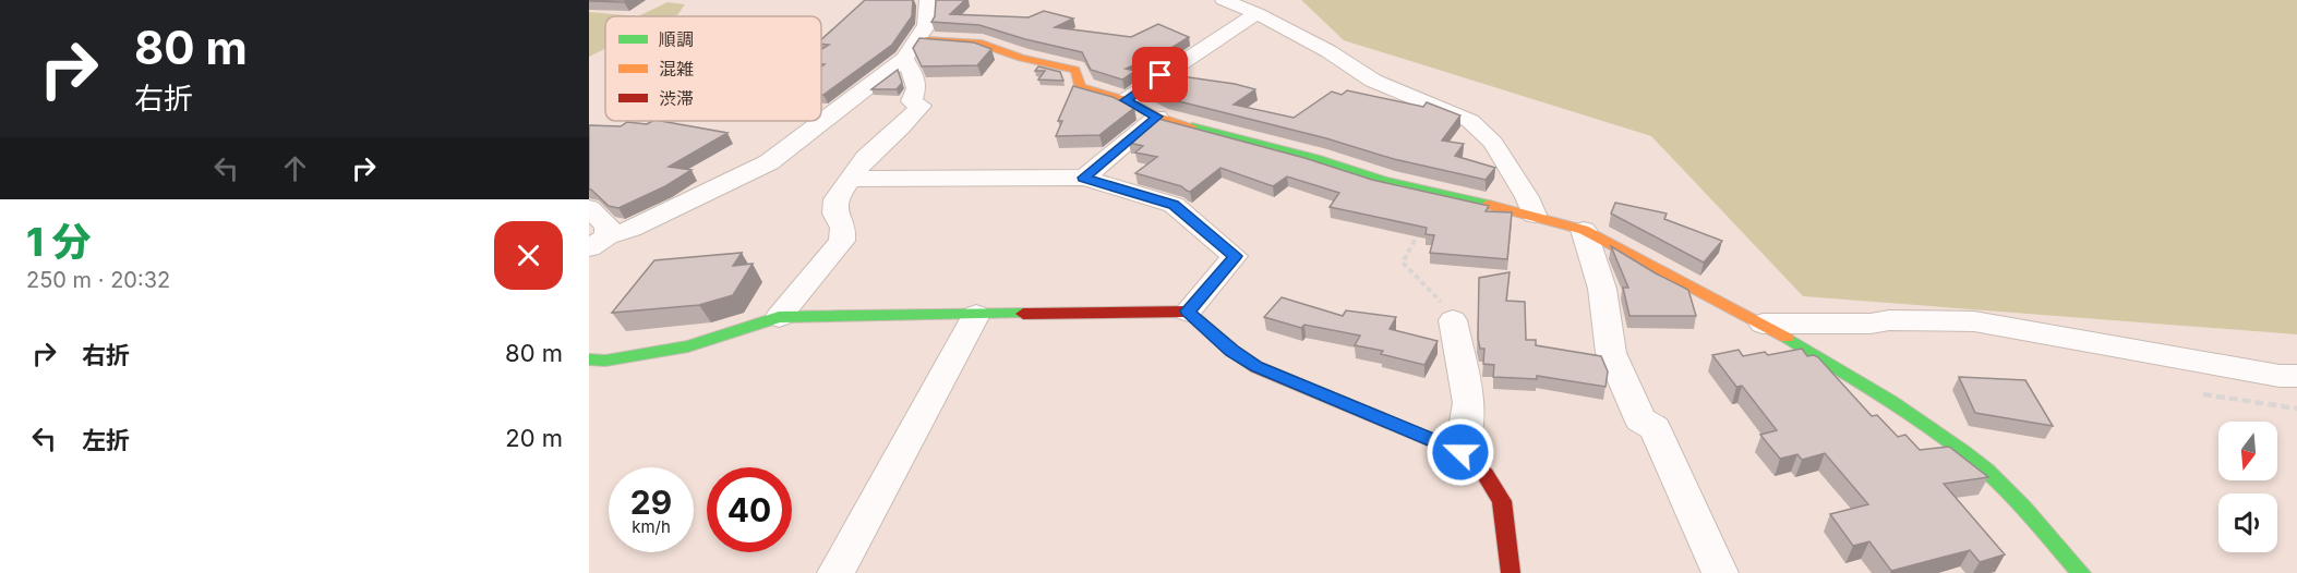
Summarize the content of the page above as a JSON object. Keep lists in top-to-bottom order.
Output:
{
  "legend": ["順調", "混雑", "渋滞"],
  "north": "bottom",
  "page": {
    "turn": ["80 m", "右折"],
    "heading": ["1 分", "250 m · 20:32"],
    "list": [
      {
        "name": "右折",
        "value": "80 m"
      },
      {
        "name": "左折",
        "value": "20 m"
      }
    ],
    "speed": "29 km/h",
    "limit": "40"
  }
}
